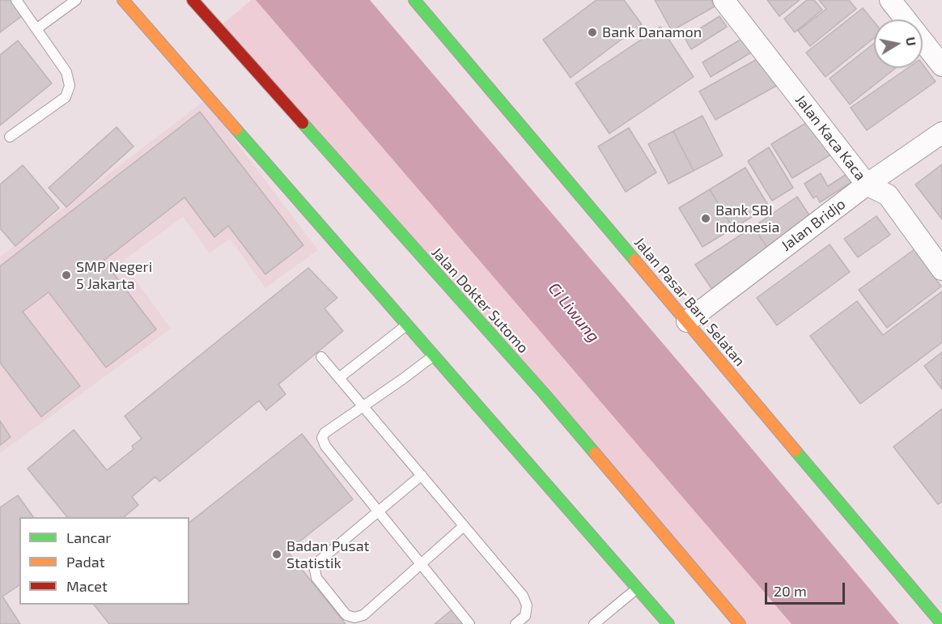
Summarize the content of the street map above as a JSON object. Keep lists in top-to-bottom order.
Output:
{
  "streets": {
    "main road": ["Jalan Dokter Sutomo", "Jalan Pasar Baru Selatan"],
    "street": ["Jalan Kaca Kaca", "Jalan Bridjo"]
  },
  "crossings": [
    ["Jalan Kaca Kaca", "Jalan Bridjo"],
    ["Jalan Bridjo", "Jalan Pasar Baru Selatan"]
  ],
  "water": ["Ci Liwung"],
  "places": [
    "Bank Danamon",
    "Bank SBI Indonesia",
    "SMP Negeri 5 Jakarta",
    "Badan Pusat Statistik"
  ],
  "legend": ["Lancar", "Padat", "Macet"],
  "scale_bar": "20 m",
  "north": "right"
}
